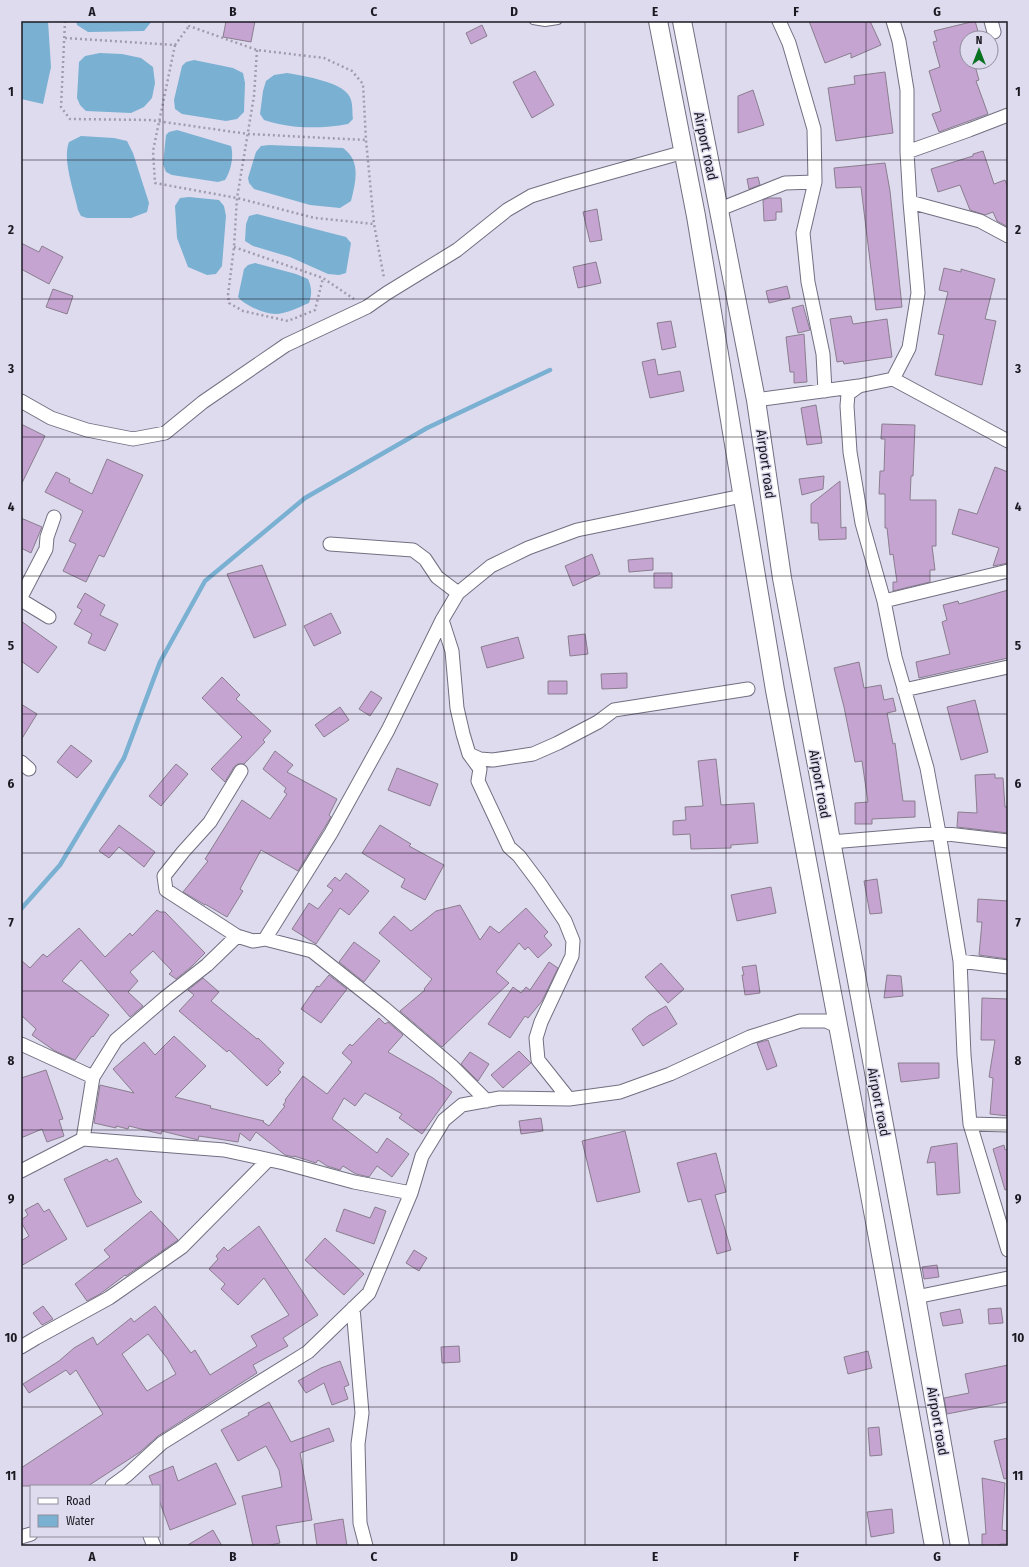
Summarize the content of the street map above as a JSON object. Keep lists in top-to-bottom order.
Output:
{
  "streets": {
    "main road": ["Airport road"]
  },
  "legend": ["Road", "Water"],
  "north": "top",
  "grid": {
    "columns": [
      "A",
      "B",
      "C",
      "D",
      "E",
      "F",
      "G"
    ],
    "rows": [
      "1",
      "2",
      "3",
      "4",
      "5",
      "6",
      "7",
      "8",
      "9",
      "10",
      "11"
    ]
  }
}
